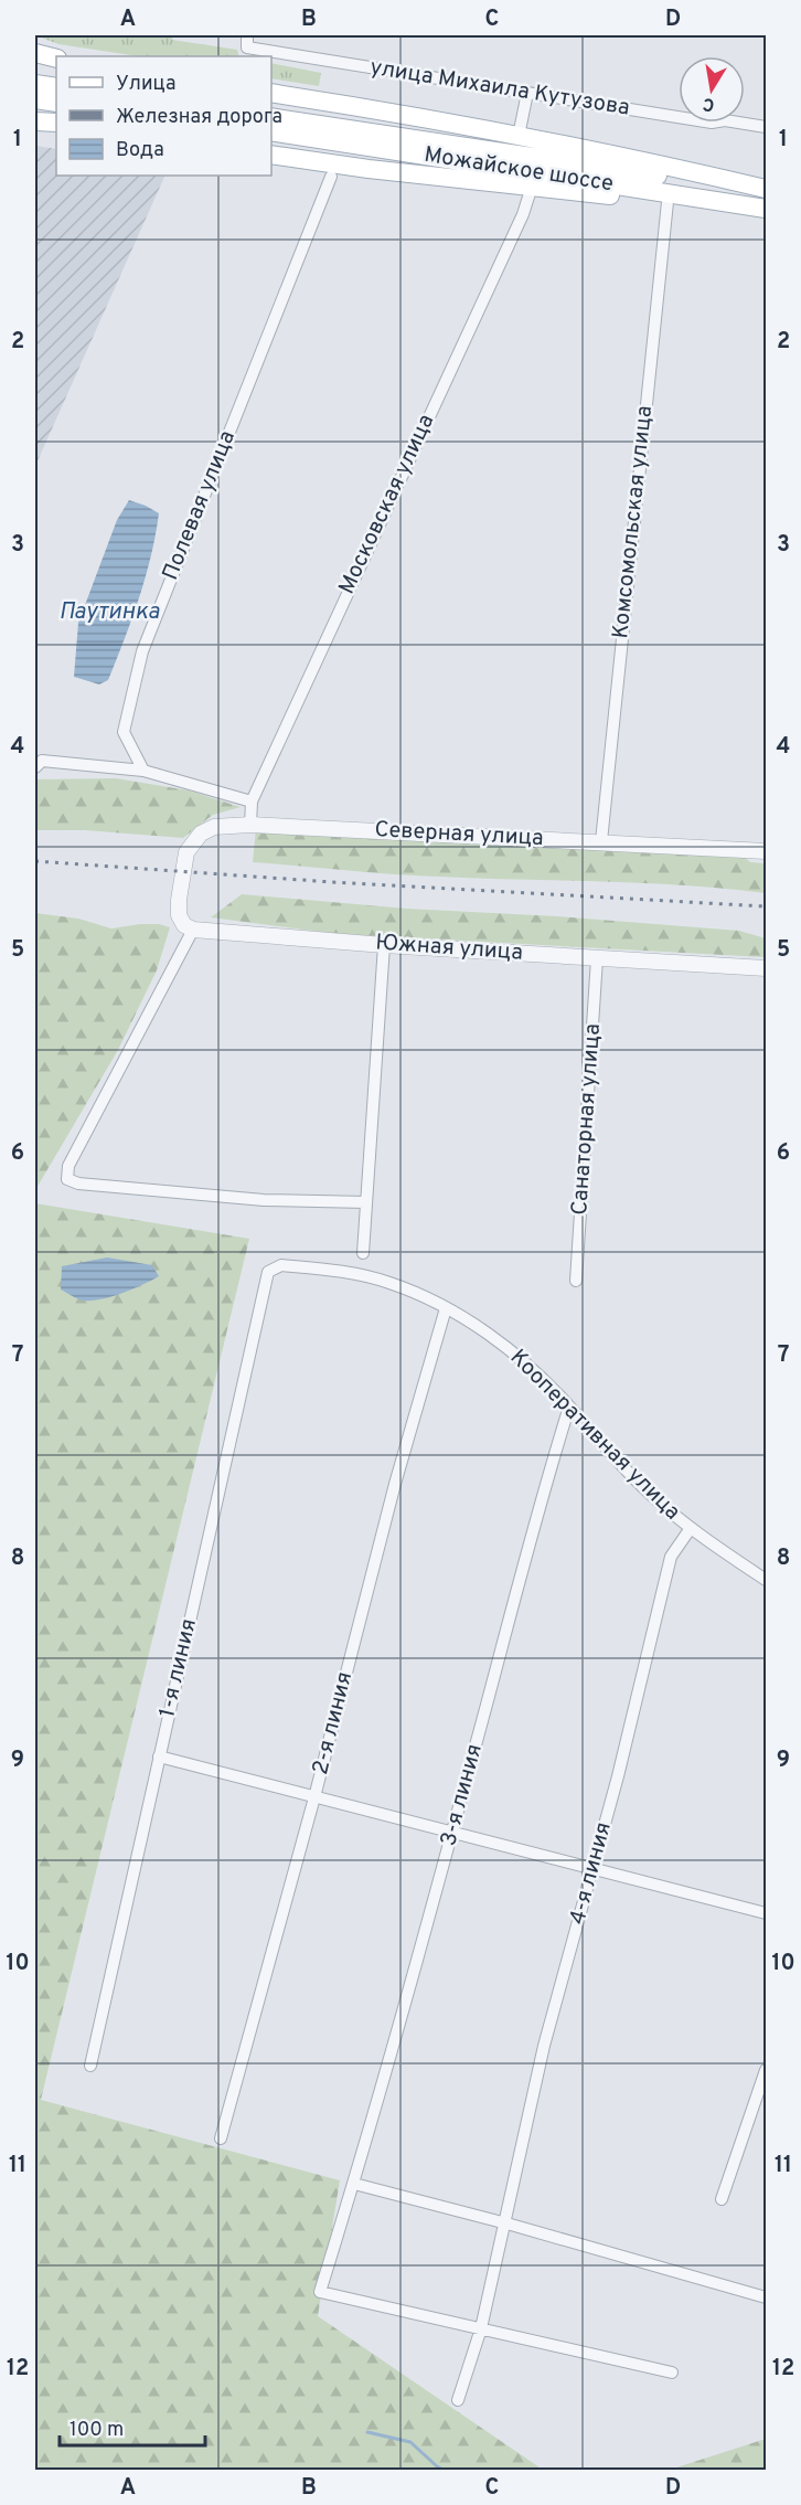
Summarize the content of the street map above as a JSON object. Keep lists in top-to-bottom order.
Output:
{
  "streets": {
    "main road": ["Можайское шоссе"],
    "street": [
      "улица Михаила Кутузова",
      "Московская улица",
      "Полевая улица",
      "Комсомольская улица",
      "Северная улица",
      "Южная улица",
      "Санаторная улица",
      "Кооперативная улица",
      "1-я линия",
      "2-я линия",
      "3-я линия",
      "4-я линия"
    ]
  },
  "crossings": [
    ["Московская улица", "Северная улица"],
    ["Комсомольская улица", "Северная улица"],
    ["Северная улица", "Южная улица"],
    ["Южная улица", "Санаторная улица"],
    ["Кооперативная улица", "1-я линия"],
    ["Кооперативная улица", "2-я линия"],
    ["Кооперативная улица", "3-я линия"],
    ["Кооперативная улица", "4-я линия"],
    ["3-я линия", "4-я линия"]
  ],
  "water": ["Паутинка"],
  "legend": ["Улица", "Железная дорога", "Вода"],
  "scale_bar": "100 m",
  "north": "bottom",
  "grid": {
    "columns": [
      "A",
      "B",
      "C",
      "D"
    ],
    "rows": [
      "1",
      "2",
      "3",
      "4",
      "5",
      "6",
      "7",
      "8",
      "9",
      "10",
      "11",
      "12"
    ]
  }
}
